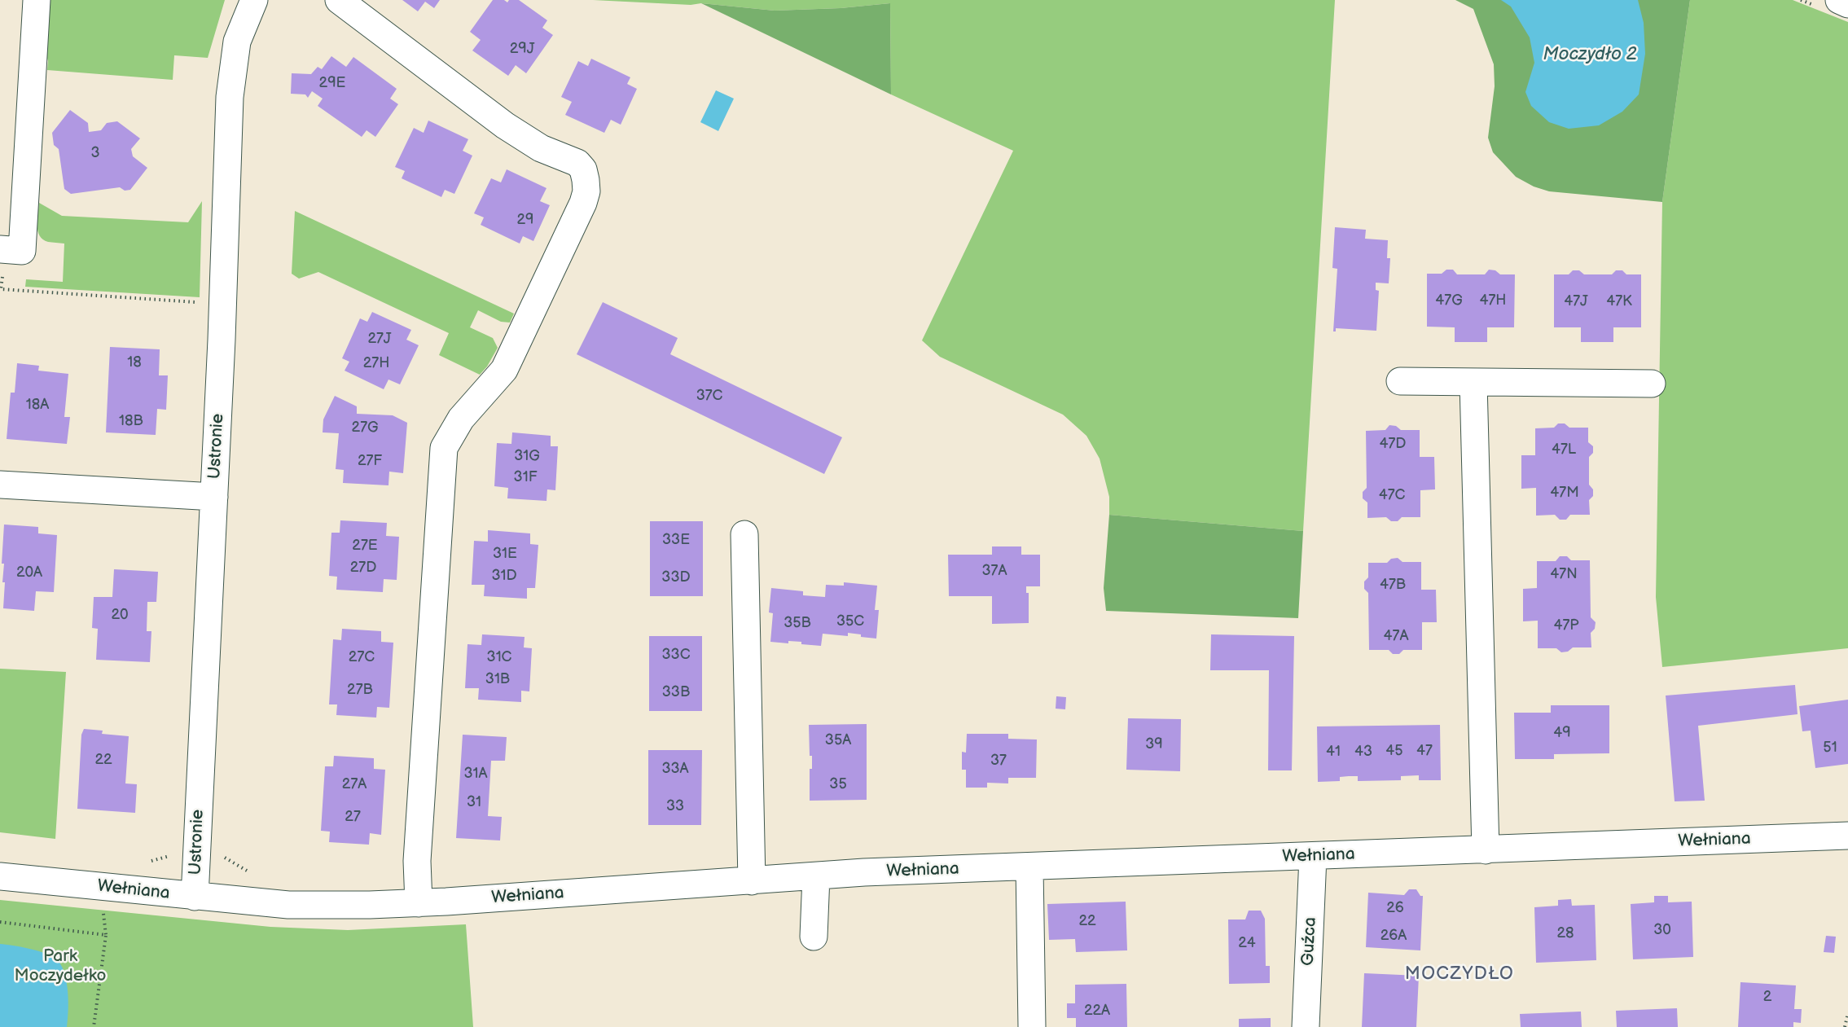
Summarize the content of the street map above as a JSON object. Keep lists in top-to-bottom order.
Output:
{
  "streets": {
    "street": ["Ustronie", "Wełniana", "Guźca"]
  },
  "crossings": [
    ["Ustronie", "Wełniana"],
    ["Wełniana", "Guźca"]
  ],
  "districts": ["MOCZYDŁO"],
  "water": ["Moczydło 2"],
  "parks": ["Park Moczydełko"],
  "house_numbers": [
    "29J",
    "29E",
    "3",
    "29",
    "47G",
    "47H",
    "47J",
    "47K",
    "27J",
    "18",
    "27H",
    "37C",
    "18A",
    "18B",
    "27G",
    "47D",
    "47L",
    "31G",
    "27F",
    "31F",
    "47M",
    "47C",
    "33E",
    "27E",
    "31E",
    "27D",
    "37A",
    "20A",
    "47N",
    "31D",
    "33D",
    "47B",
    "20",
    "35C",
    "35B",
    "47P",
    "47A",
    "33C",
    "27C",
    "31C",
    "31B",
    "27B",
    "33B",
    "49",
    "35A",
    "39",
    "51",
    "45",
    "47",
    "41",
    "43",
    "22",
    "37",
    "33A",
    "31A",
    "27A",
    "35",
    "31",
    "33",
    "27",
    "26",
    "22",
    "30",
    "28",
    "26A",
    "24",
    "2",
    "22A"
  ]
}
